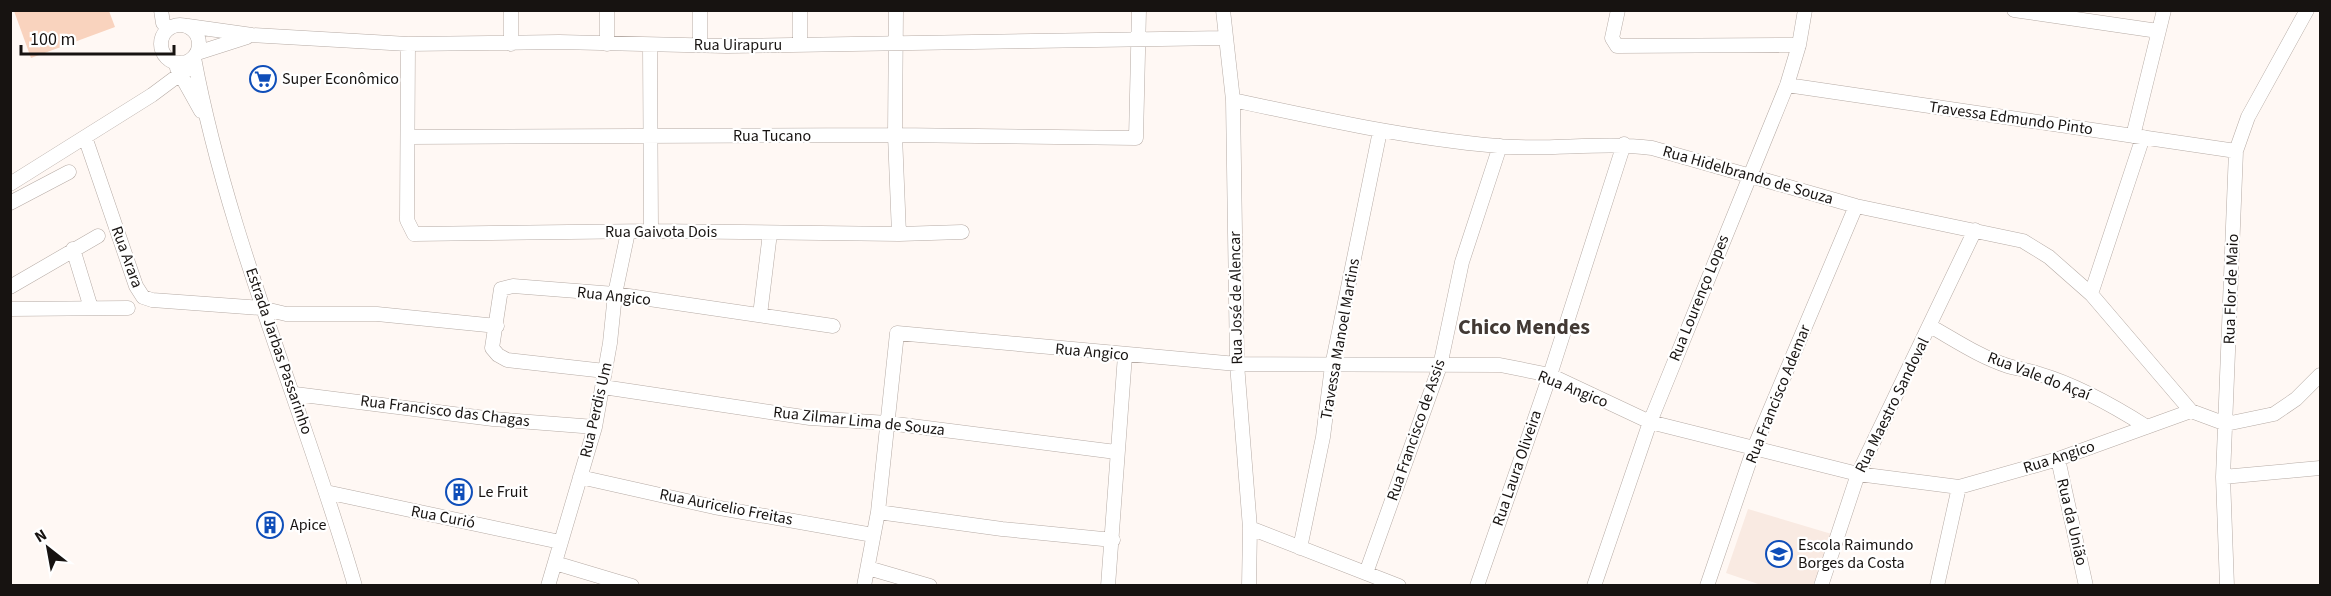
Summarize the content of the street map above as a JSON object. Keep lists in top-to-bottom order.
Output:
{
  "streets": {
    "street": [
      "Rua Uirapuru",
      "Travessa Edmundo Pinto",
      "Rua Tucano",
      "Rua Hidelbrando de Souza",
      "Rua Gaivota Dois",
      "Rua Arara",
      "Rua Flor de Maio",
      "Rua Angico",
      "Rua José de Alencar",
      "Rua Lourenço Lopes",
      "Travessa Manoel Martins",
      "Estrada Jarbas Passarinho",
      "Rua Vale do Açaí",
      "Rua Francisco Ademar",
      "Rua Maestro Sandoval",
      "Rua Perdis Um",
      "Rua Francisco das Chagas",
      "Rua Zilmar Lima de Souza",
      "Rua Francisco de Assis",
      "Rua Laura Oliveira",
      "Rua Auricelio Freitas",
      "Rua Curió",
      "Rua da União"
    ]
  },
  "crossings": [
    ["Rua Uirapuru", "Rua Tucano"],
    ["Rua Uirapuru", "Rua José de Alencar"],
    ["Rua Uirapuru", "Estrada Jarbas Passarinho"],
    ["Travessa Edmundo Pinto", "Rua Flor de Maio"],
    ["Travessa Edmundo Pinto", "Rua Lourenço Lopes"],
    ["Rua Tucano", "Rua Gaivota Dois"],
    ["Rua Hidelbrando de Souza", "Rua Angico"],
    ["Rua Hidelbrando de Souza", "Rua José de Alencar"],
    ["Rua Hidelbrando de Souza", "Rua Lourenço Lopes"],
    ["Rua Hidelbrando de Souza", "Travessa Manoel Martins"],
    ["Rua Hidelbrando de Souza", "Rua Francisco Ademar"],
    ["Rua Hidelbrando de Souza", "Rua Maestro Sandoval"],
    ["Rua Hidelbrando de Souza", "Rua Francisco de Assis"],
    ["Rua Hidelbrando de Souza", "Rua Laura Oliveira"],
    ["Rua Gaivota Dois", "Rua Perdis Um"],
    ["Rua Arara", "Estrada Jarbas Passarinho"],
    ["Rua Angico", "Rua José de Alencar"],
    ["Rua Angico", "Rua Lourenço Lopes"],
    ["Rua Angico", "Travessa Manoel Martins"],
    ["Rua Angico", "Rua Vale do Açaí"],
    ["Rua Angico", "Rua Francisco Ademar"],
    ["Rua Angico", "Rua Maestro Sandoval"],
    ["Rua Angico", "Rua Perdis Um"],
    ["Rua Angico", "Rua Zilmar Lima de Souza"],
    ["Rua Angico", "Rua Francisco de Assis"],
    ["Rua Angico", "Rua Laura Oliveira"],
    ["Rua Angico", "Rua da União"],
    ["Estrada Jarbas Passarinho", "Rua Francisco das Chagas"],
    ["Estrada Jarbas Passarinho", "Rua Curió"],
    ["Rua Vale do Açaí", "Rua Maestro Sandoval"],
    ["Rua Perdis Um", "Rua Francisco das Chagas"],
    ["Rua Perdis Um", "Rua Zilmar Lima de Souza"],
    ["Rua Perdis Um", "Rua Auricelio Freitas"],
    ["Rua Perdis Um", "Rua Curió"]
  ],
  "districts": ["Chico Mendes"],
  "places": {
    "supermarket": ["Super Econômico"],
    "building": ["Le Fruit", "Apice"],
    "school or university": ["Escola Raimundo Borges da Costa"]
  },
  "scale_bar": "100 m",
  "north": "top left"
}
